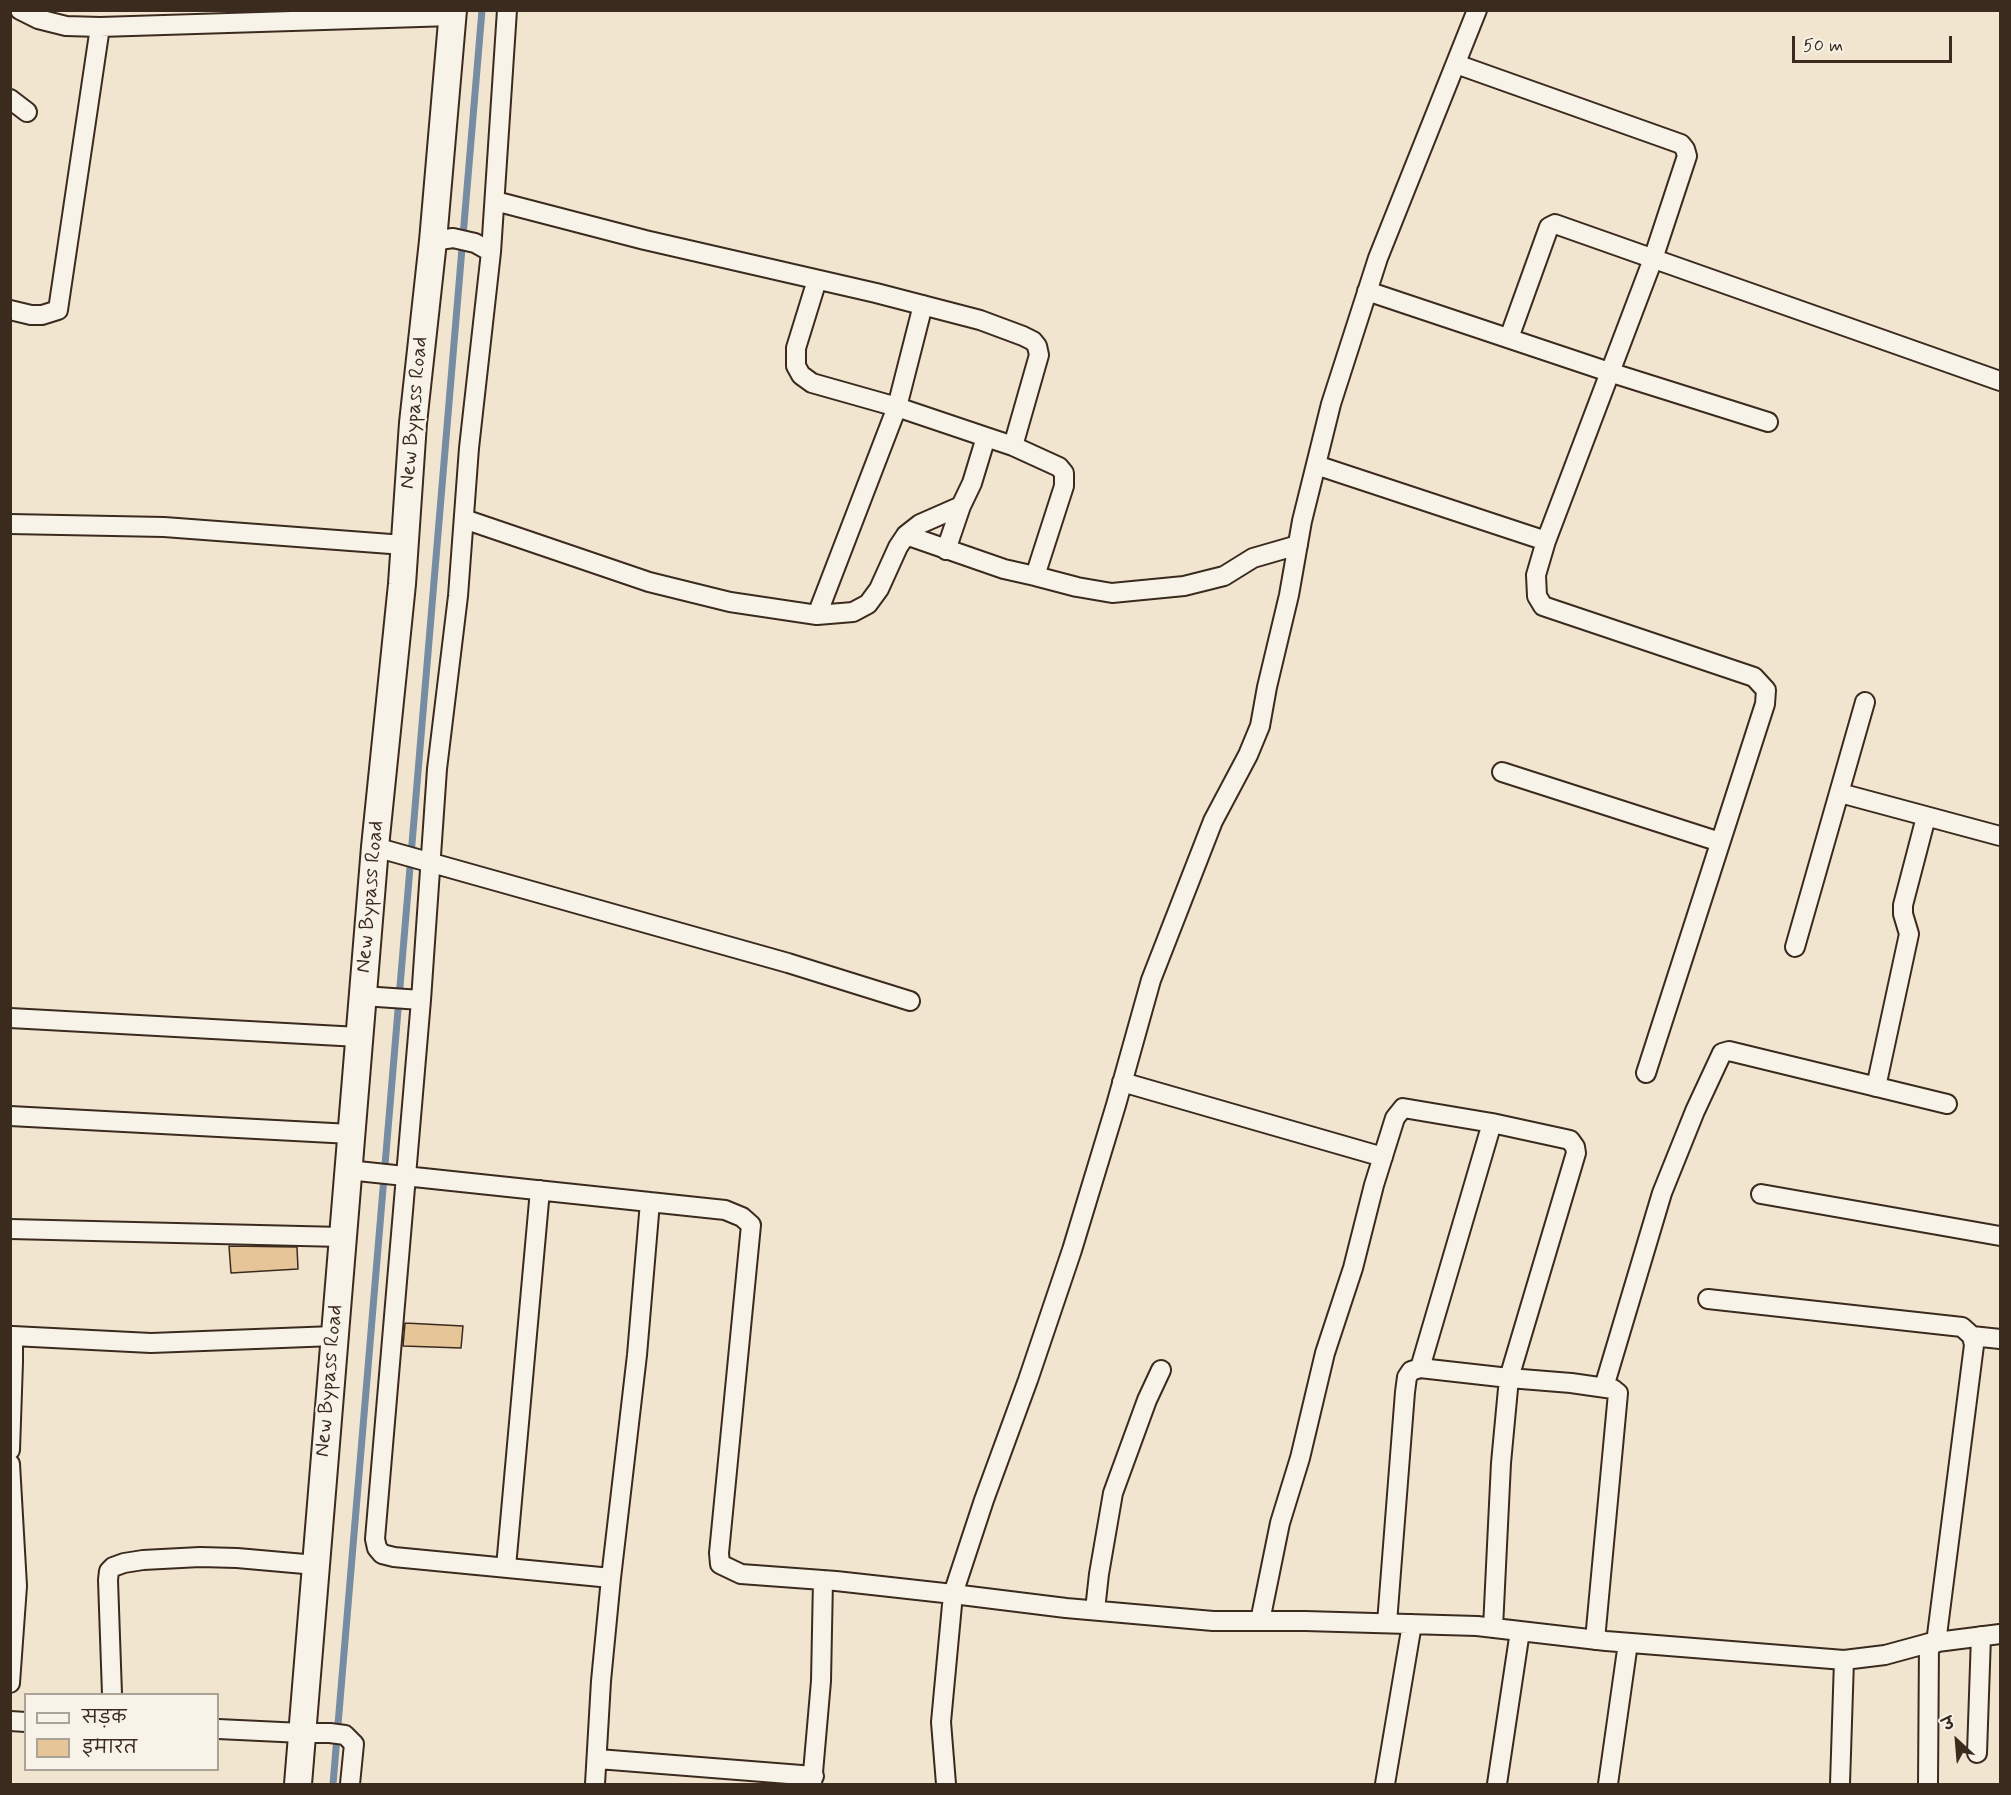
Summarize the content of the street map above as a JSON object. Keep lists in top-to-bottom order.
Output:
{
  "streets": {
    "main road": ["New Bypass Road"]
  },
  "legend": ["सड़क", "इमारत"],
  "scale_bar": "50 m",
  "north": "top left"
}
